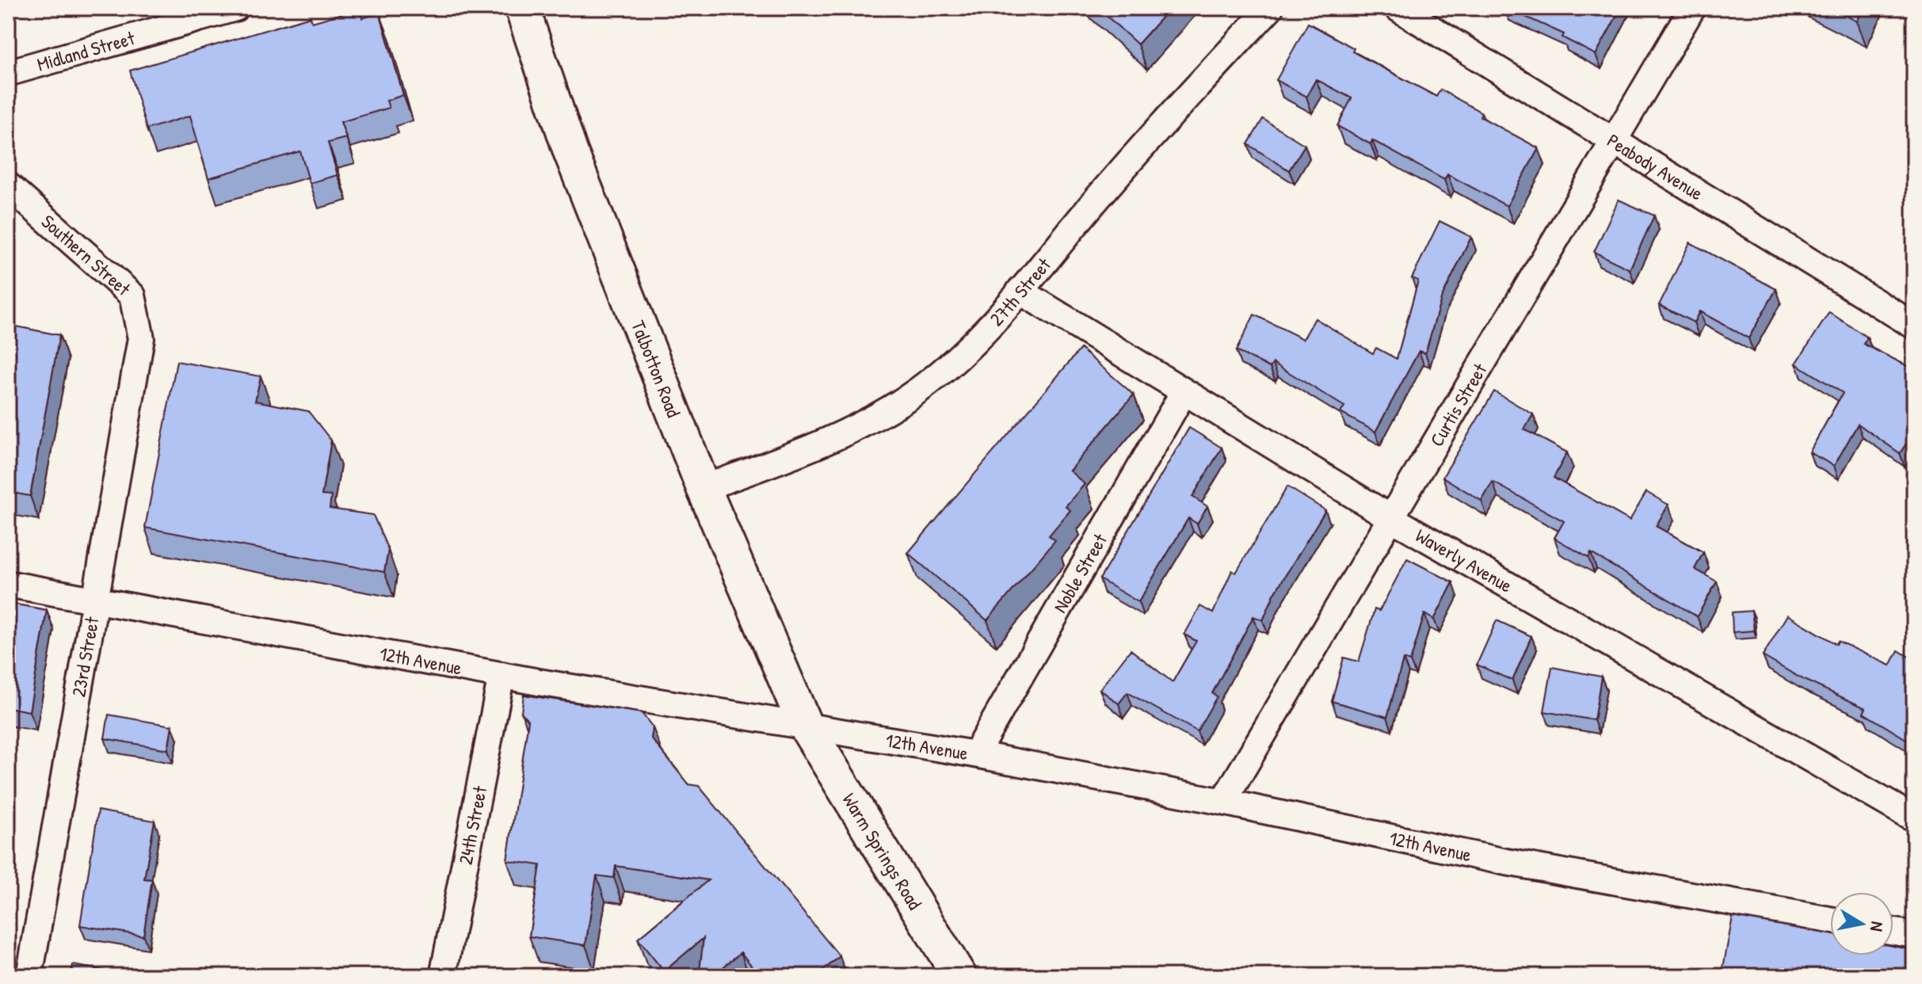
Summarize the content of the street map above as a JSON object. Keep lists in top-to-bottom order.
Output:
{
  "streets": {
    "main road": ["Talbotton Road", "Warm Springs Road"],
    "street": [
      "Midland Street",
      "Peabody Avenue",
      "Southern Street",
      "27th Street",
      "Curtis Street",
      "Waverly Avenue",
      "Noble Street",
      "23rd Street",
      "12th Avenue",
      "24th Street"
    ]
  },
  "crossings": [
    ["Peabody Avenue", "Curtis Street"],
    ["Southern Street", "23rd Street"],
    ["27th Street", "Talbotton Road"],
    ["27th Street", "Waverly Avenue"],
    ["Talbotton Road", "12th Avenue"],
    ["Talbotton Road", "Warm Springs Road"],
    ["Curtis Street", "Waverly Avenue"],
    ["Curtis Street", "12th Avenue"],
    ["Waverly Avenue", "Noble Street"],
    ["Noble Street", "12th Avenue"],
    ["23rd Street", "12th Avenue"],
    ["12th Avenue", "24th Street"],
    ["12th Avenue", "Warm Springs Road"]
  ],
  "north": "right"
}
